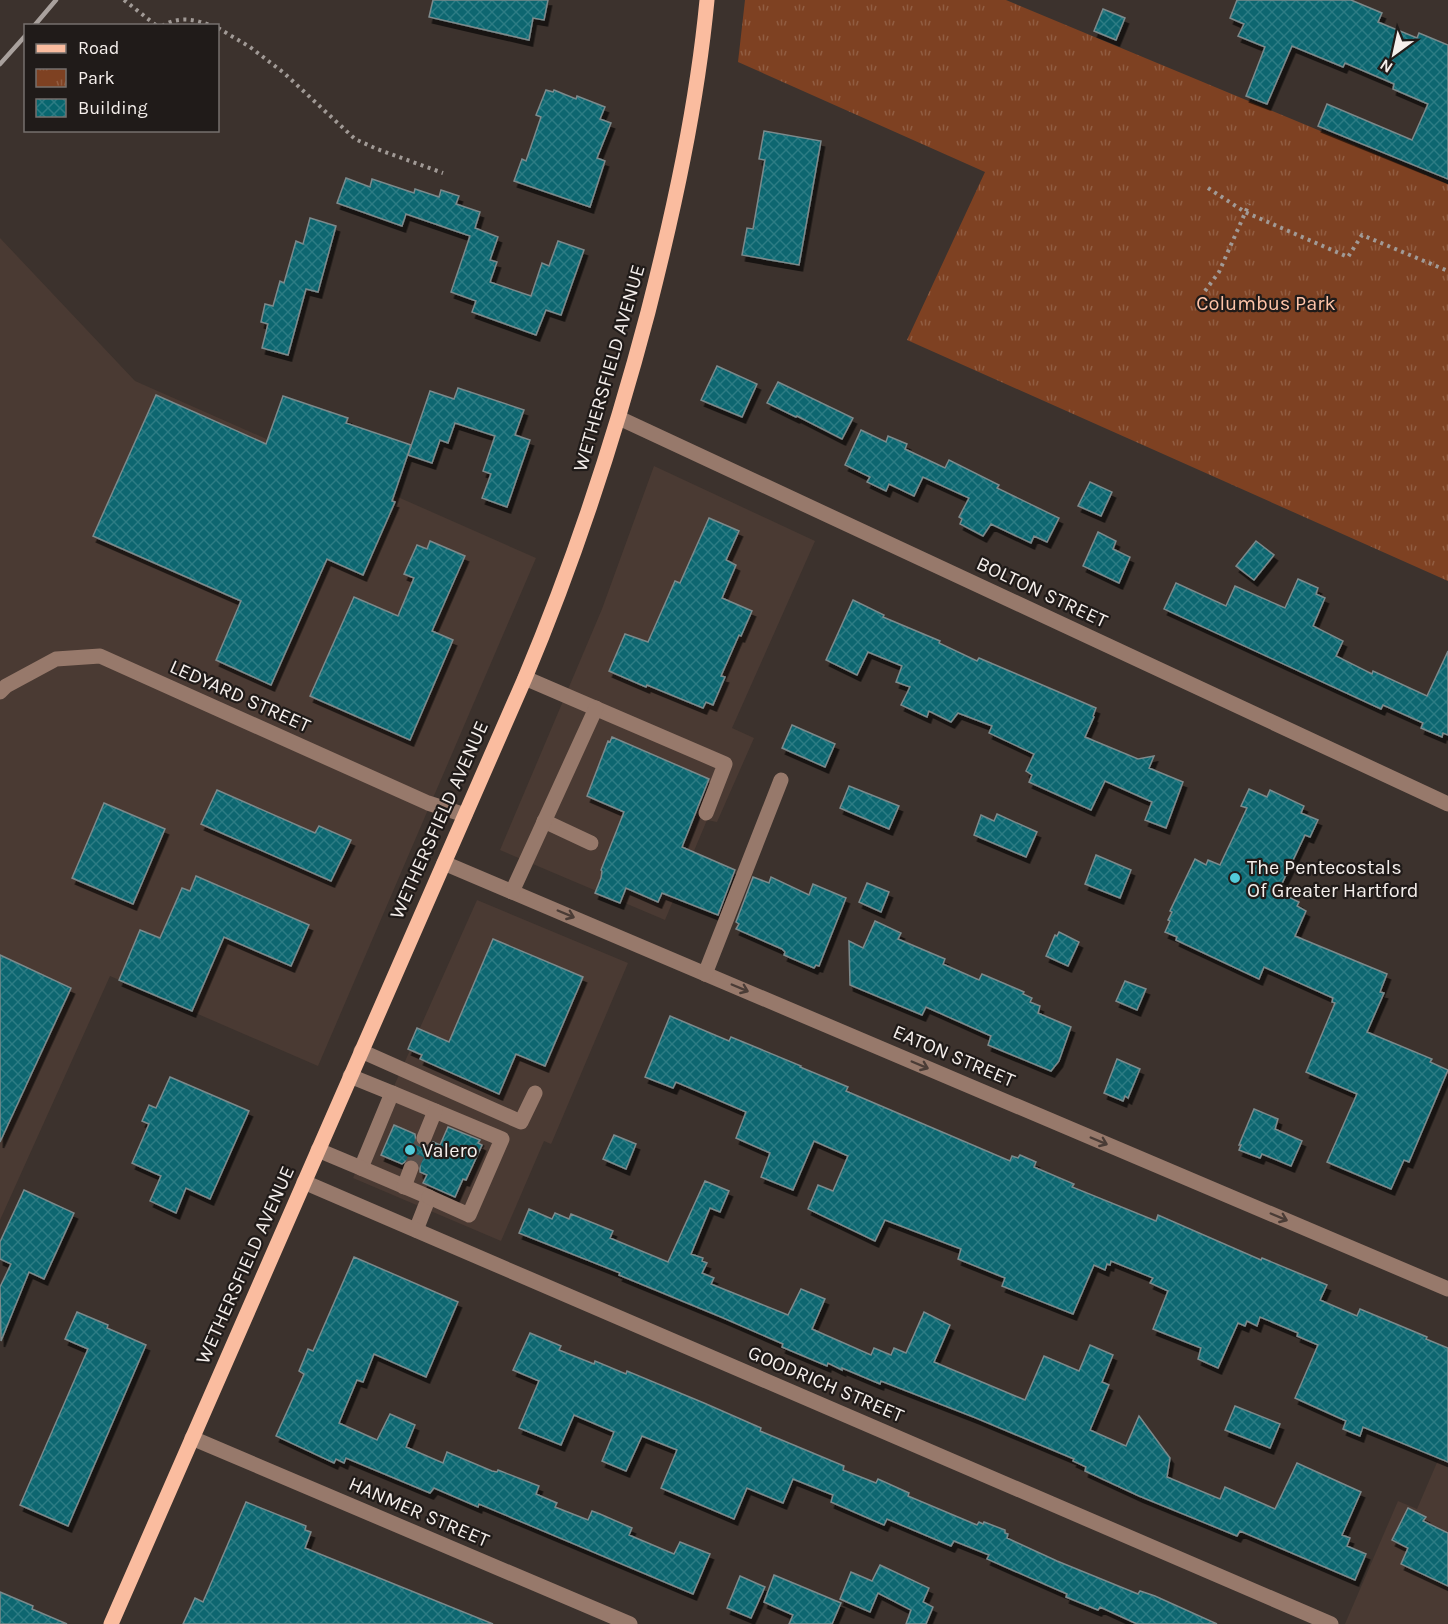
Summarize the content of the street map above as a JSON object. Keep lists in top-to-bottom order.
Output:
{
  "streets": {
    "main road": ["WETHERSFIELD AVENUE"],
    "street": [
      "BOLTON STREET",
      "LEDYARD STREET",
      "EATON STREET",
      "GOODRICH STREET",
      "HANMER STREET"
    ]
  },
  "crossings": [
    ["WETHERSFIELD AVENUE", "BOLTON STREET"],
    ["WETHERSFIELD AVENUE", "LEDYARD STREET"],
    ["WETHERSFIELD AVENUE", "EATON STREET"],
    ["WETHERSFIELD AVENUE", "GOODRICH STREET"],
    ["WETHERSFIELD AVENUE", "HANMER STREET"]
  ],
  "one_way": ["EATON STREET"],
  "parks": ["Columbus Park"],
  "places": ["The Pentecostals Of Greater Hartford", "Valero"],
  "legend": ["Road", "Park", "Building"],
  "north": "bottom left"
}
